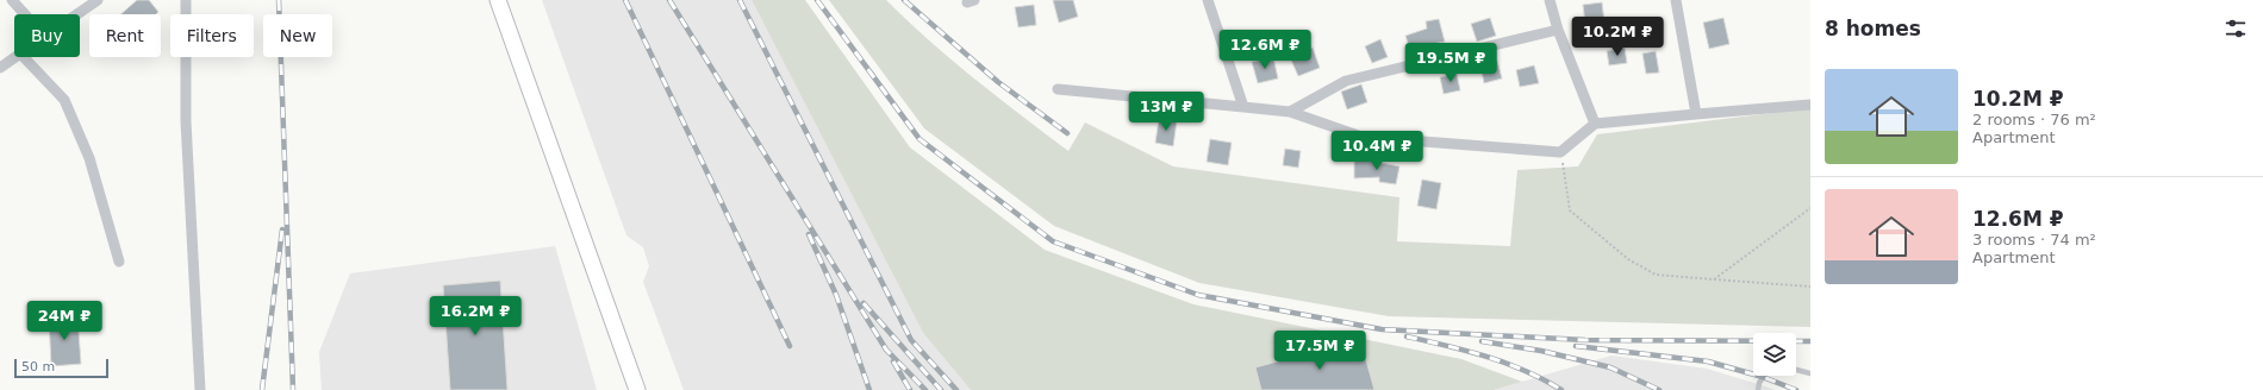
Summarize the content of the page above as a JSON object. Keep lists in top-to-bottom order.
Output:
{
  "scale_bar": "50 m",
  "page": {
    "heading": "8 homes",
    "chip": [
      "Buy",
      "Rent",
      "Filters",
      "New"
    ],
    "price": [
      "10.2M ₽",
      "12.6M ₽",
      "19.5M ₽",
      "13M ₽",
      "10.4M ₽",
      "16.2M ₽",
      "24M ₽",
      "17.5M ₽"
    ],
    "list": [
      {
        "name": "10.2M ₽",
        "note": "2 rooms · 76 m² · Apartment"
      },
      {
        "name": "12.6M ₽",
        "note": "3 rooms · 74 m² · Apartment"
      }
    ],
    "scale": "50 m"
  }
}
